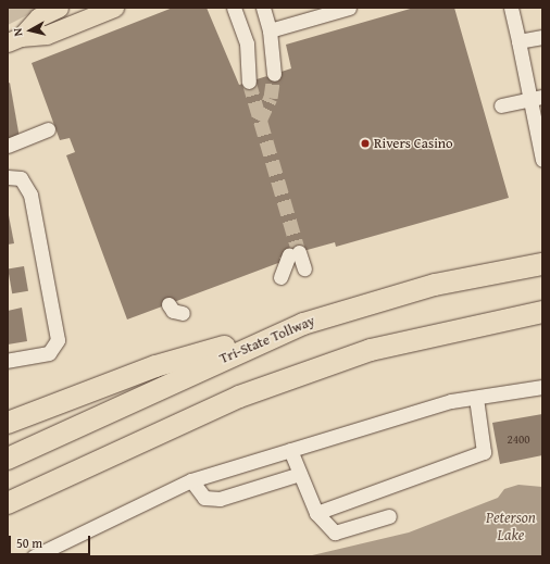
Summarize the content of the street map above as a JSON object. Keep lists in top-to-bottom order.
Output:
{
  "streets": {
    "highway": ["Tri-State Tollway"]
  },
  "water": ["Peterson Lake"],
  "places": ["Rivers Casino"],
  "house_numbers": ["2400"],
  "scale_bar": "50 m",
  "north": "left"
}
